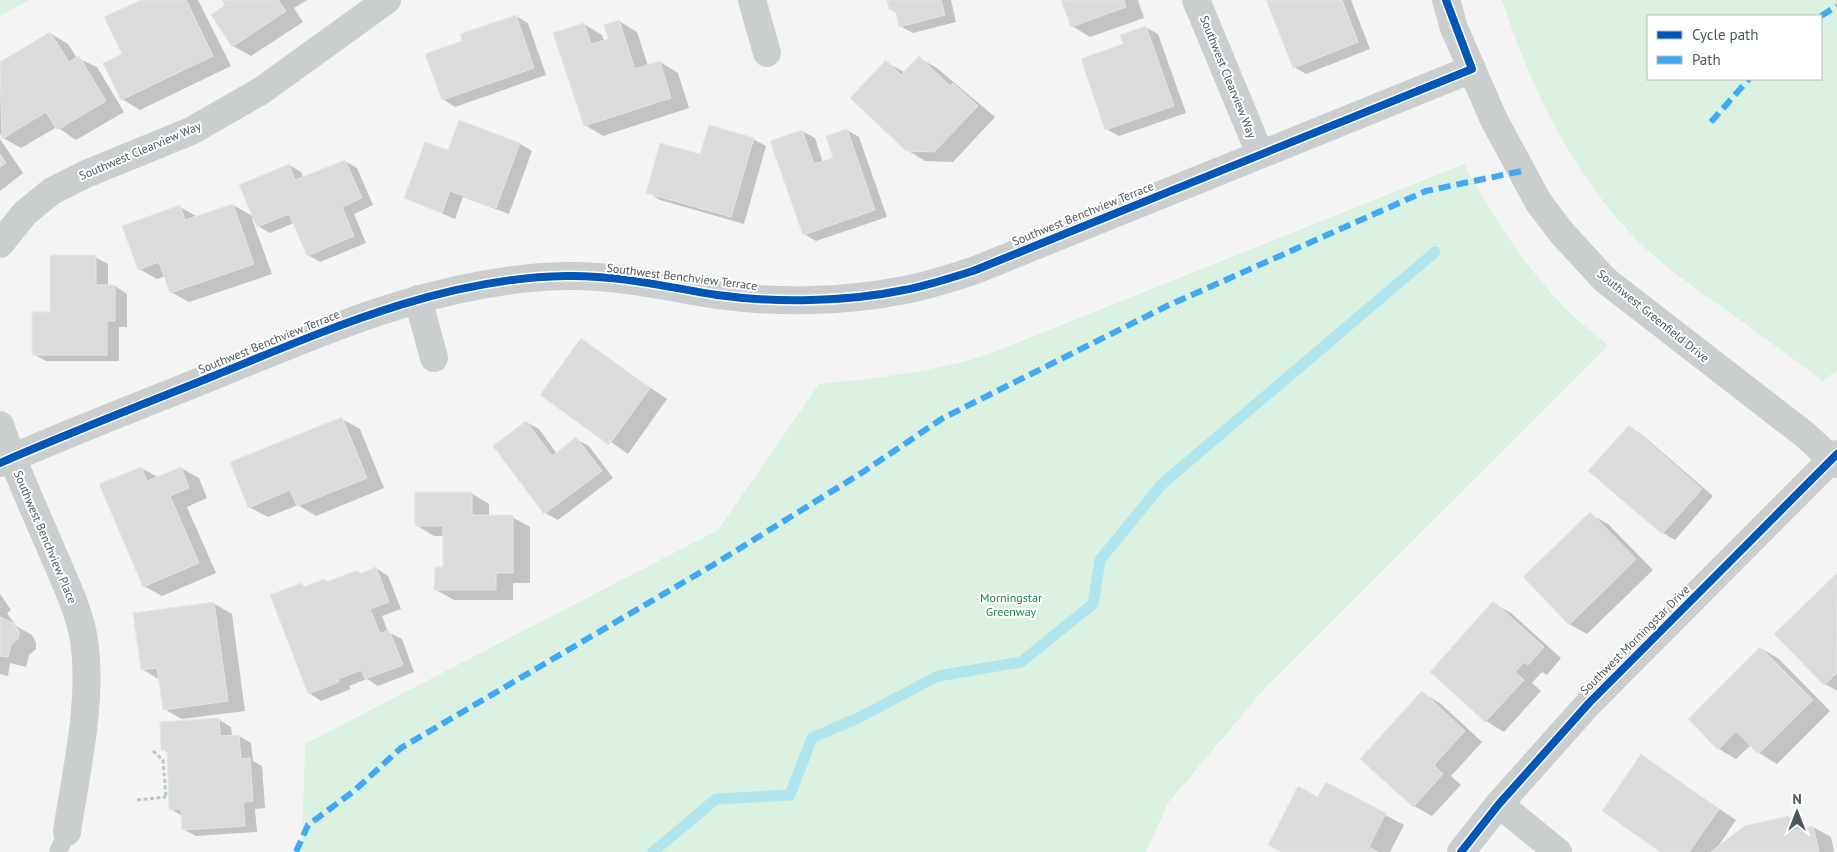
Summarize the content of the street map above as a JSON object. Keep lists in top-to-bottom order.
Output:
{
  "streets": {
    "street": [
      "Southwest Clearview Way",
      "Southwest Benchview Terrace",
      "Southwest Greenfield Drive",
      "Southwest Benchview Place",
      "Southwest Morningstar Drive"
    ]
  },
  "crossings": [
    ["Southwest Clearview Way", "Southwest Benchview Terrace"],
    ["Southwest Benchview Terrace", "Southwest Greenfield Drive"],
    ["Southwest Benchview Terrace", "Southwest Benchview Place"],
    ["Southwest Greenfield Drive", "Southwest Morningstar Drive"]
  ],
  "parks": ["Morningstar Greenway"],
  "legend": ["Cycle path", "Path"],
  "north": "top"
}
